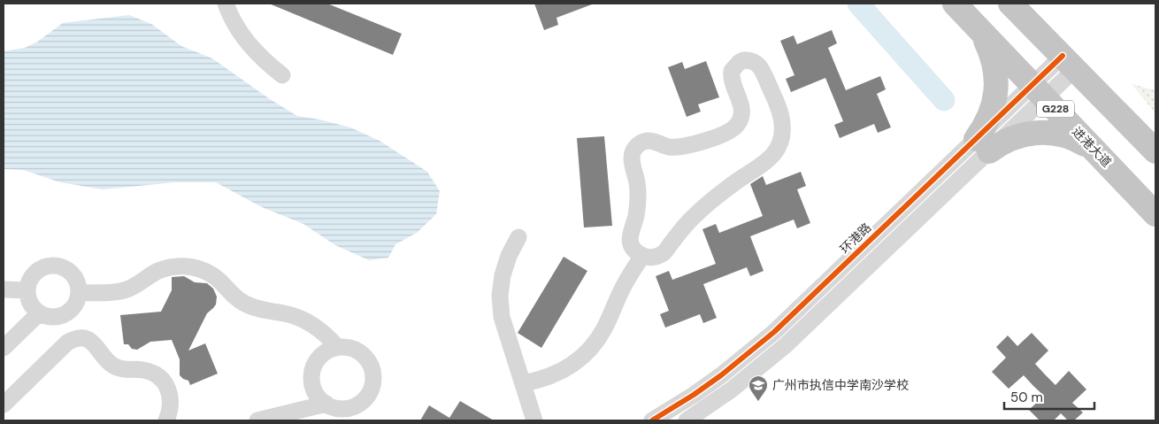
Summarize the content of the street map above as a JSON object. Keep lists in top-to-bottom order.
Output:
{
  "streets": {
    "highway": ["G228", "进港大道"],
    "street": ["环港路"]
  },
  "crossings": [
    ["进港大道", "环港路"]
  ],
  "places": {
    "school or university": ["广州市执信中学南沙学校"]
  },
  "scale_bar": "50 m"
}
